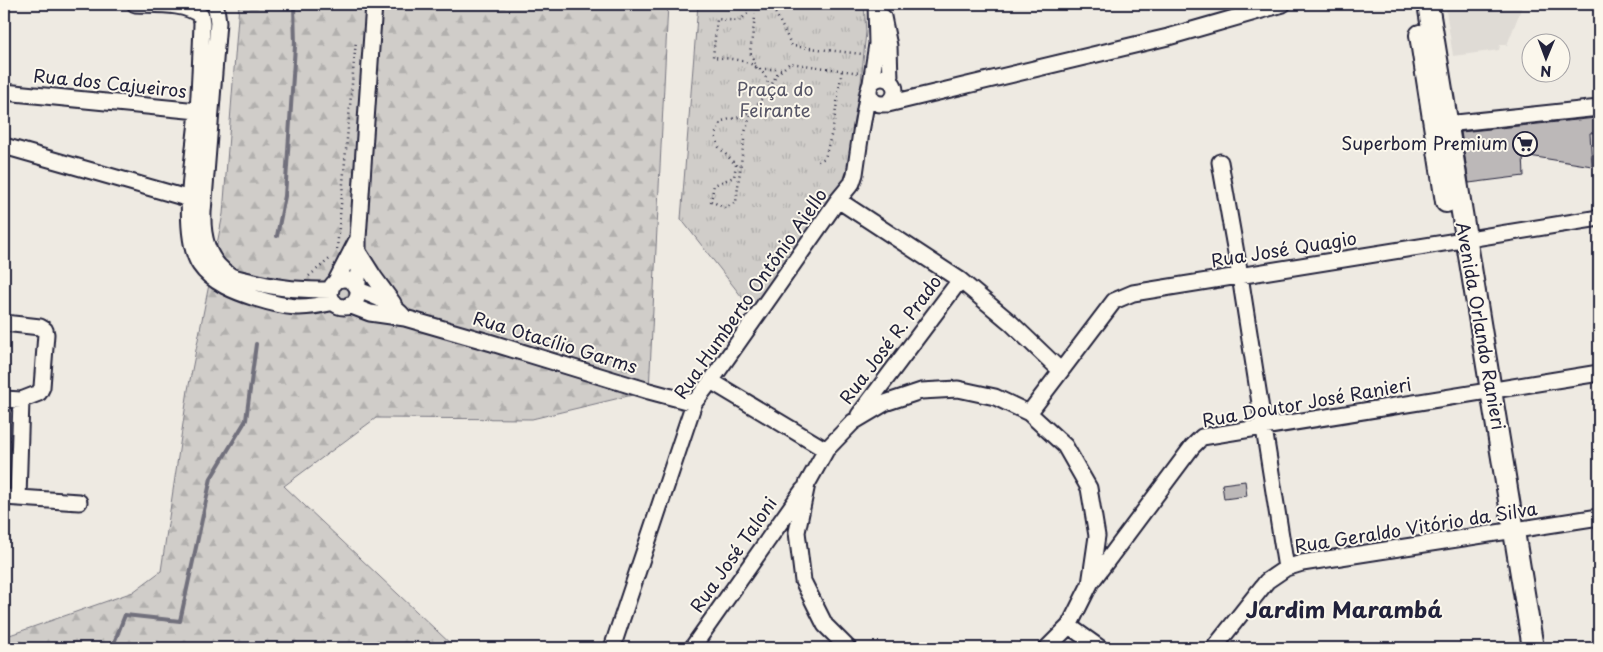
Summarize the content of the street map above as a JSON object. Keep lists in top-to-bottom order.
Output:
{
  "streets": {
    "main road": ["Avenida Orlando Ranieri"],
    "street": [
      "Rua dos Cajueiros",
      "Rua José Quagio",
      "Rua Humberto Ontõnio Aiello",
      "Rua José R. Prado",
      "Rua Otacílio Garms",
      "Rua Doutor José Ranieri",
      "Rua Geraldo Vitório da Silva",
      "Rua José Taloni"
    ]
  },
  "crossings": [
    ["Rua José Quagio", "Avenida Orlando Ranieri"],
    ["Rua Humberto Ontõnio Aiello", "Rua Otacílio Garms"],
    ["Avenida Orlando Ranieri", "Rua Doutor José Ranieri"],
    ["Avenida Orlando Ranieri", "Rua Geraldo Vitório da Silva"]
  ],
  "districts": ["Jardim Marambá"],
  "parks": ["Praça do Feirante"],
  "places": {
    "supermarket": ["Superbom Premium"]
  },
  "north": "bottom"
}
